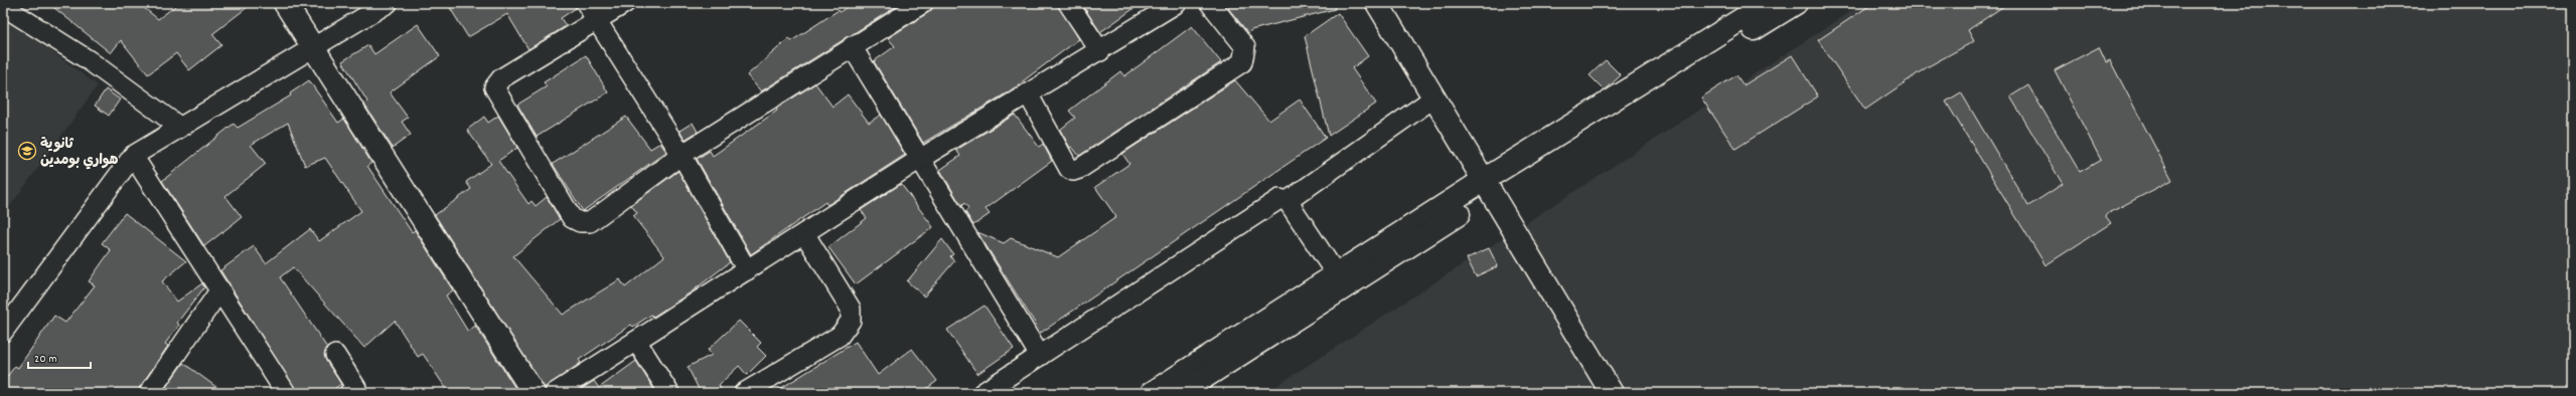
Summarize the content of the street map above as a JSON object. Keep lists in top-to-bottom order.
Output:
{
  "places": {
    "school or university": ["ثانوية هواري بومدين"]
  },
  "scale_bar": "20 m"
}
